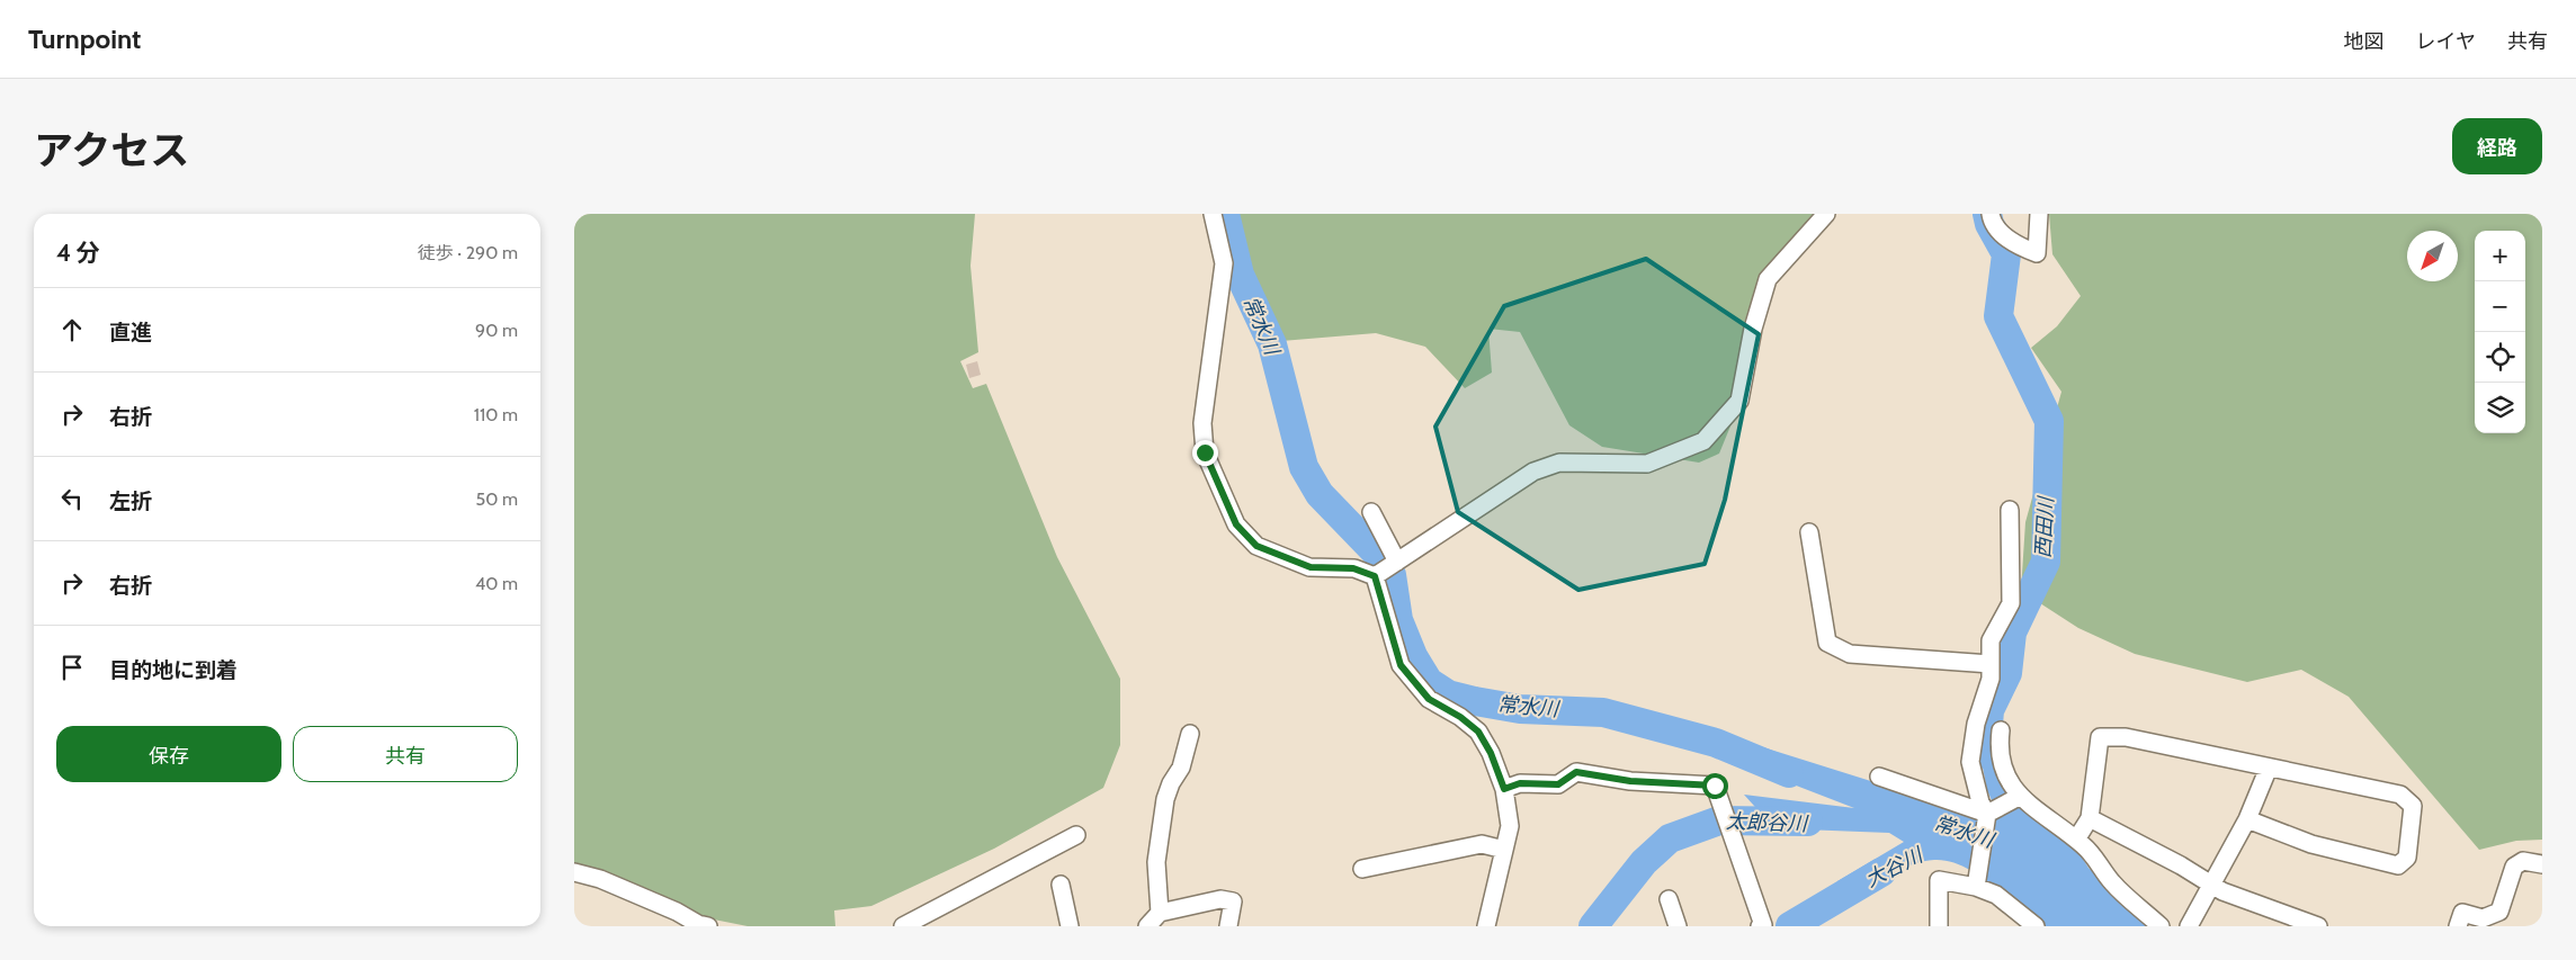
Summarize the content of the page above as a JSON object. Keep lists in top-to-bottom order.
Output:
{
  "water": [
    "常水川",
    "西田川",
    "太郎谷川",
    "大谷川"
  ],
  "north": "bottom left",
  "page": {
    "header": "Turnpoint",
    "nav": ["地図", "レイヤ", "共有"],
    "title": "アクセス",
    "buttons": [
      "経路",
      ["保存", "共有"]
    ],
    "heading": ["4 分", "徒歩 · 290 m"],
    "map_buttons": ["+", "−"],
    "list": [
      ["直進", "90 m"],
      ["右折", "110 m"],
      ["左折", "50 m"],
      ["右折", "40 m"],
      "目的地に到着"
    ]
  }
}
